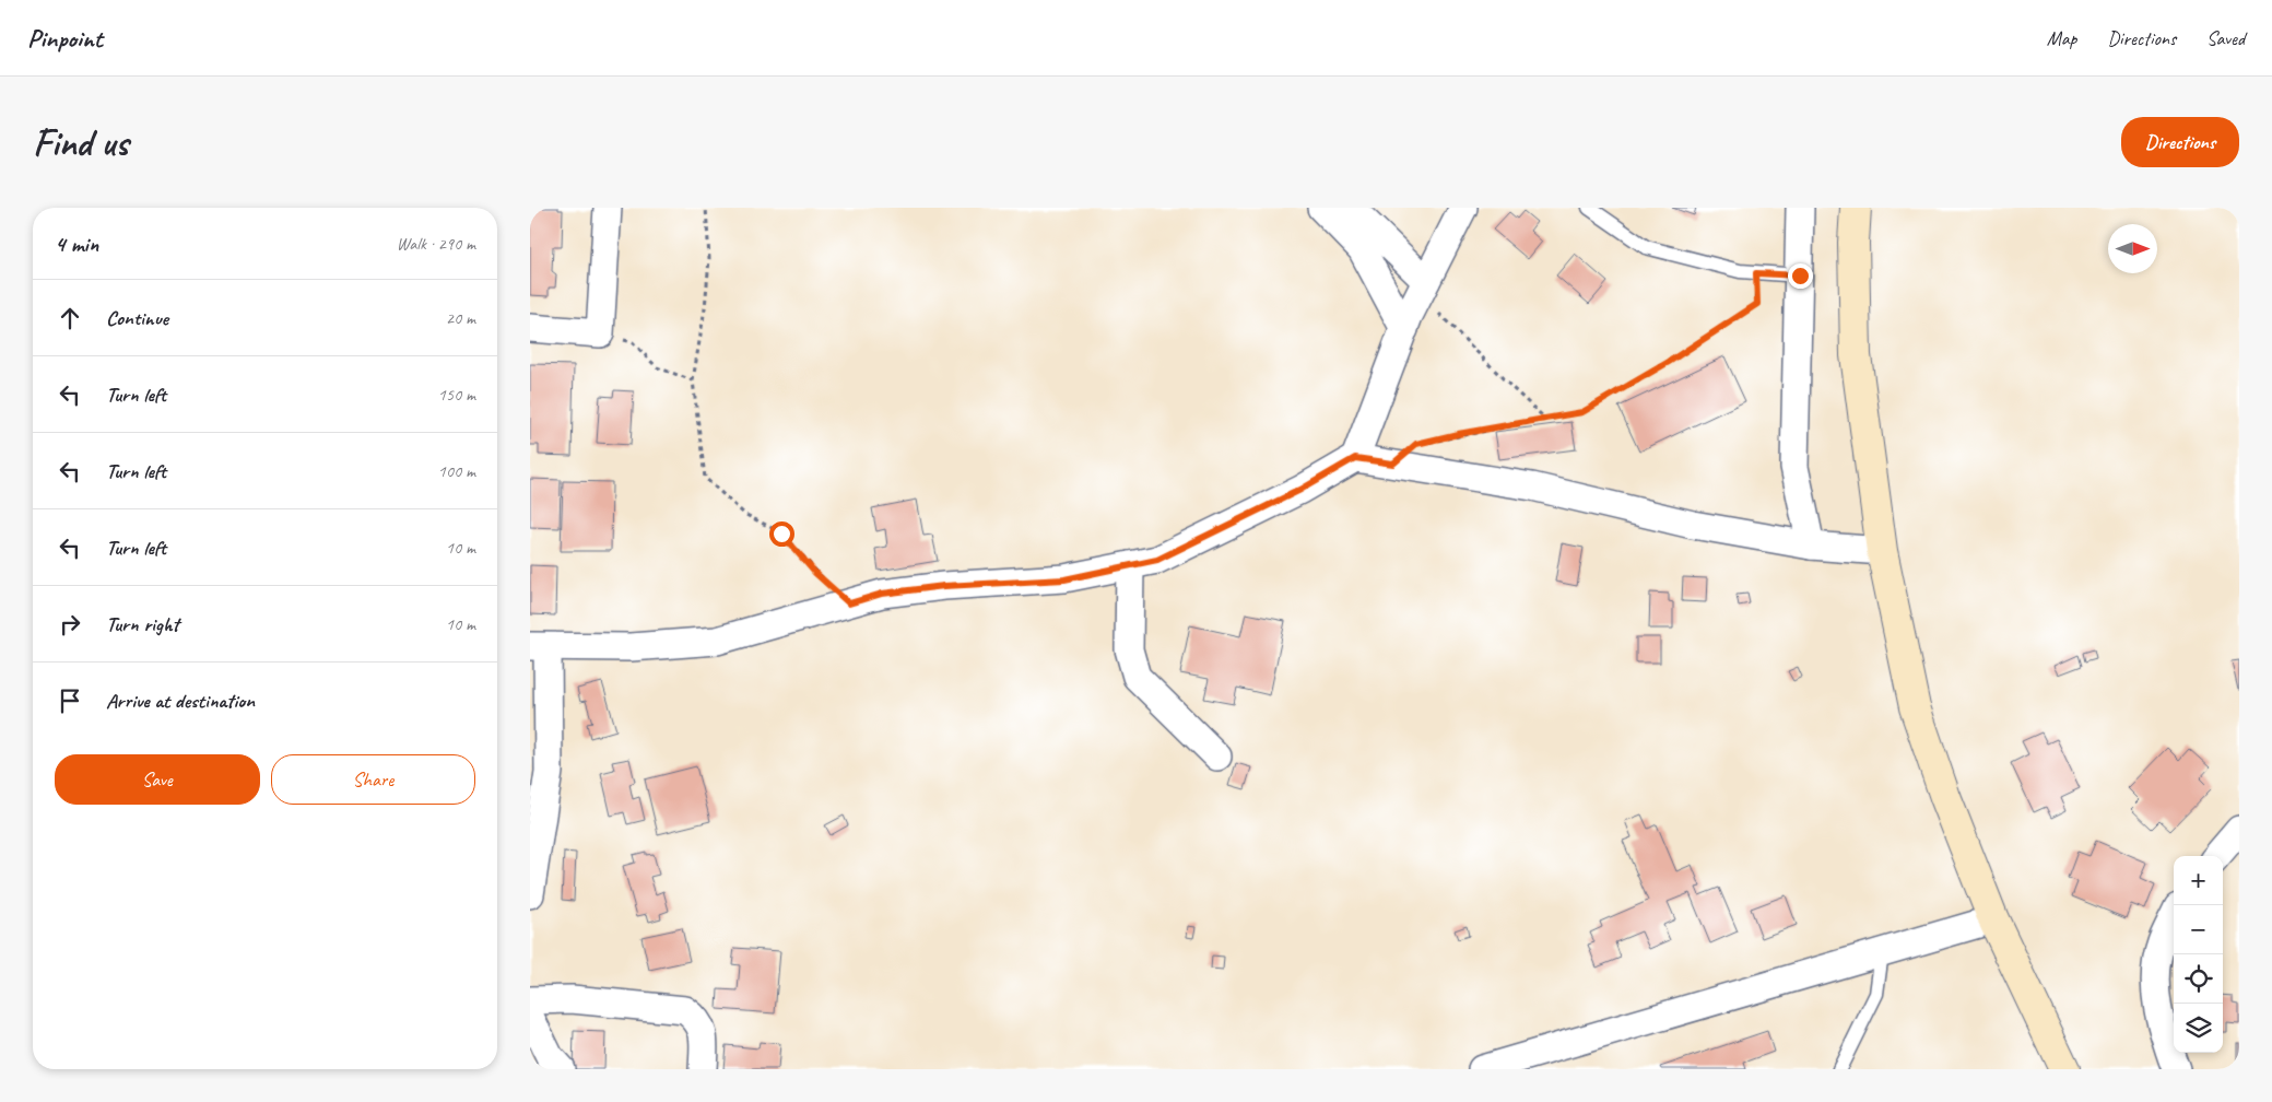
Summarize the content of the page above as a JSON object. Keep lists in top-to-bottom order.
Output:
{
  "north": "right",
  "page": {
    "header": "Pinpoint",
    "nav": ["Map", "Directions", "Saved"],
    "buttons": [
      "Directions",
      ["Save", "Share"]
    ],
    "title": "Find us",
    "heading": ["4 min", "Walk · 290 m"],
    "list": [
      ["Continue", "20 m"],
      ["Turn left", "150 m"],
      ["Turn left", "100 m"],
      ["Turn left", "10 m"],
      ["Turn right", "10 m"],
      "Arrive at destination"
    ],
    "map_buttons": ["+", "−"]
  }
}
